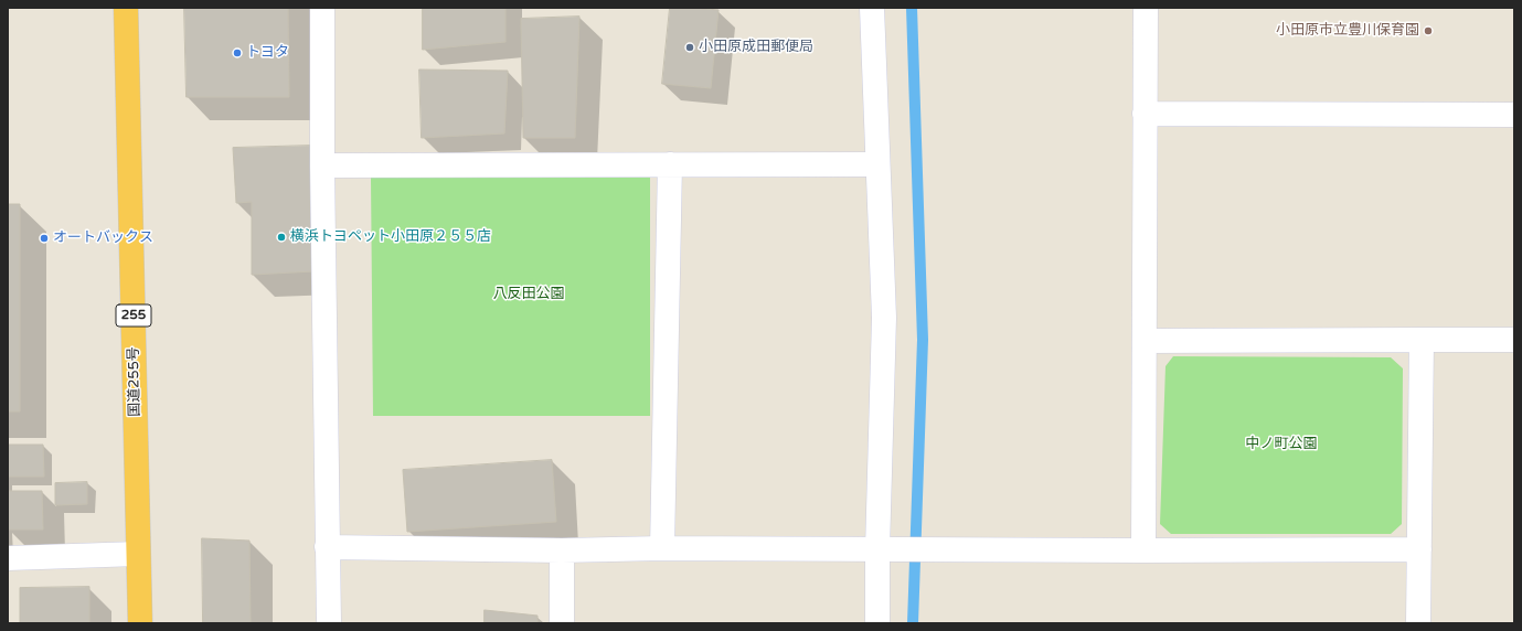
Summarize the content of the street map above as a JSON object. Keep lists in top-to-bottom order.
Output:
{
  "streets": {
    "highway": ["255", "国道255号"]
  },
  "parks": ["八反田公園", "中ノ町公園"],
  "places": [
    "小田原市立豊川保育園",
    "小田原成田郵便局",
    "トヨタ",
    "横浜トヨペット小田原２５５店",
    "オートバックス"
  ]
}
